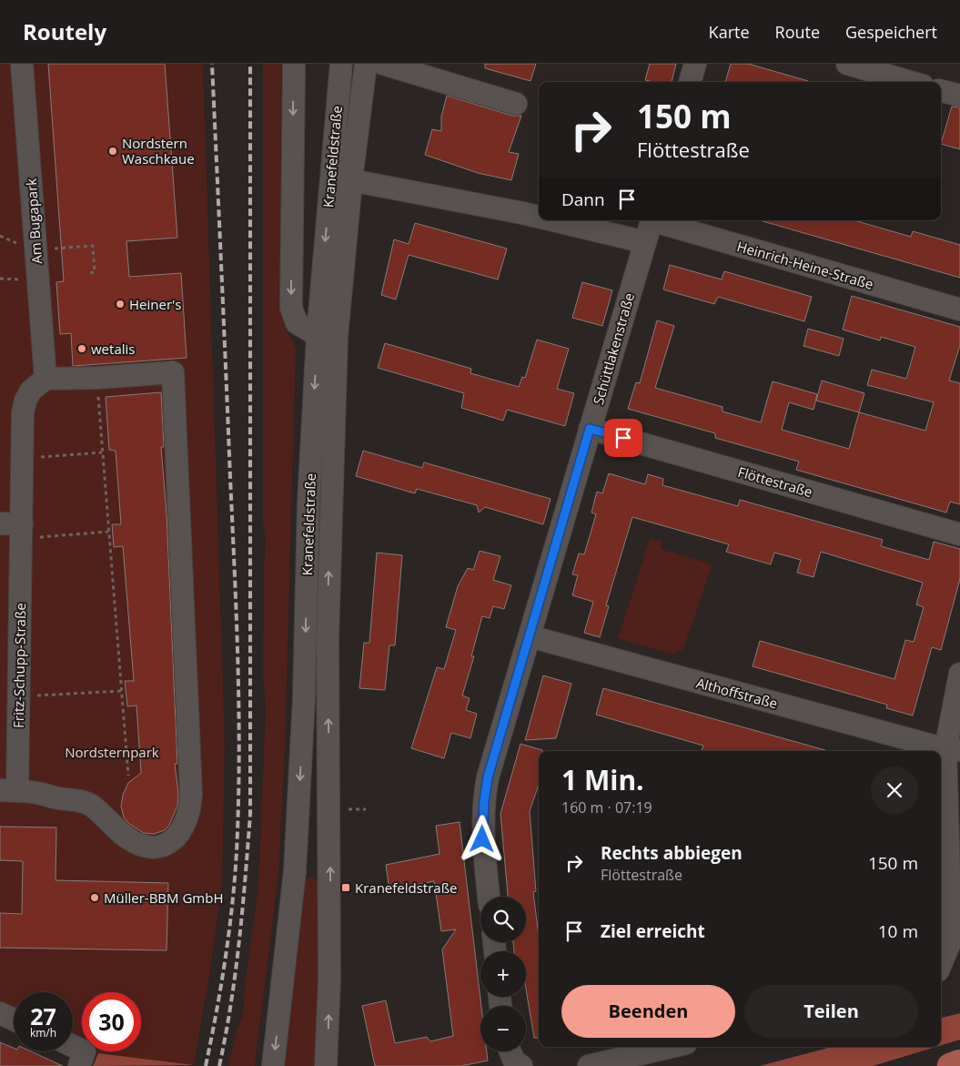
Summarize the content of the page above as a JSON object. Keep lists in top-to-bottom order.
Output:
{
  "streets": {
    "street": [
      "Kranefeldstraße",
      "Am Bugapark",
      "Heinrich-Heine-Straße",
      "Schüttlakenstraße",
      "Flöttestraße",
      "Fritz-Schupp-Straße",
      "Althoffstraße"
    ]
  },
  "crossings": [
    ["Am Bugapark", "Fritz-Schupp-Straße"],
    ["Schüttlakenstraße", "Flöttestraße"],
    ["Schüttlakenstraße", "Althoffstraße"]
  ],
  "parks": ["Nordsternpark"],
  "places": {
    "other": [
      "Nordstern Waschkaue",
      "Heiner's",
      "wetalis",
      "Müller-BBM GmbH"
    ],
    "transit": ["Kranefeldstraße"]
  },
  "page": {
    "header": "Routely",
    "nav": ["Karte", "Route", "Gespeichert"],
    "turn": ["150 m", "Flöttestraße"],
    "then": "Dann",
    "heading": ["1 Min.", "160 m · 07:19"],
    "list": [
      {
        "name": "Rechts abbiegen",
        "note": "Flöttestraße",
        "value": "150 m"
      },
      {
        "name": "Ziel erreicht",
        "value": "10 m"
      }
    ],
    "map_buttons": ["+", "−"],
    "buttons": ["Beenden", "Teilen"],
    "speed": "27 km/h",
    "limit": "30"
  }
}
